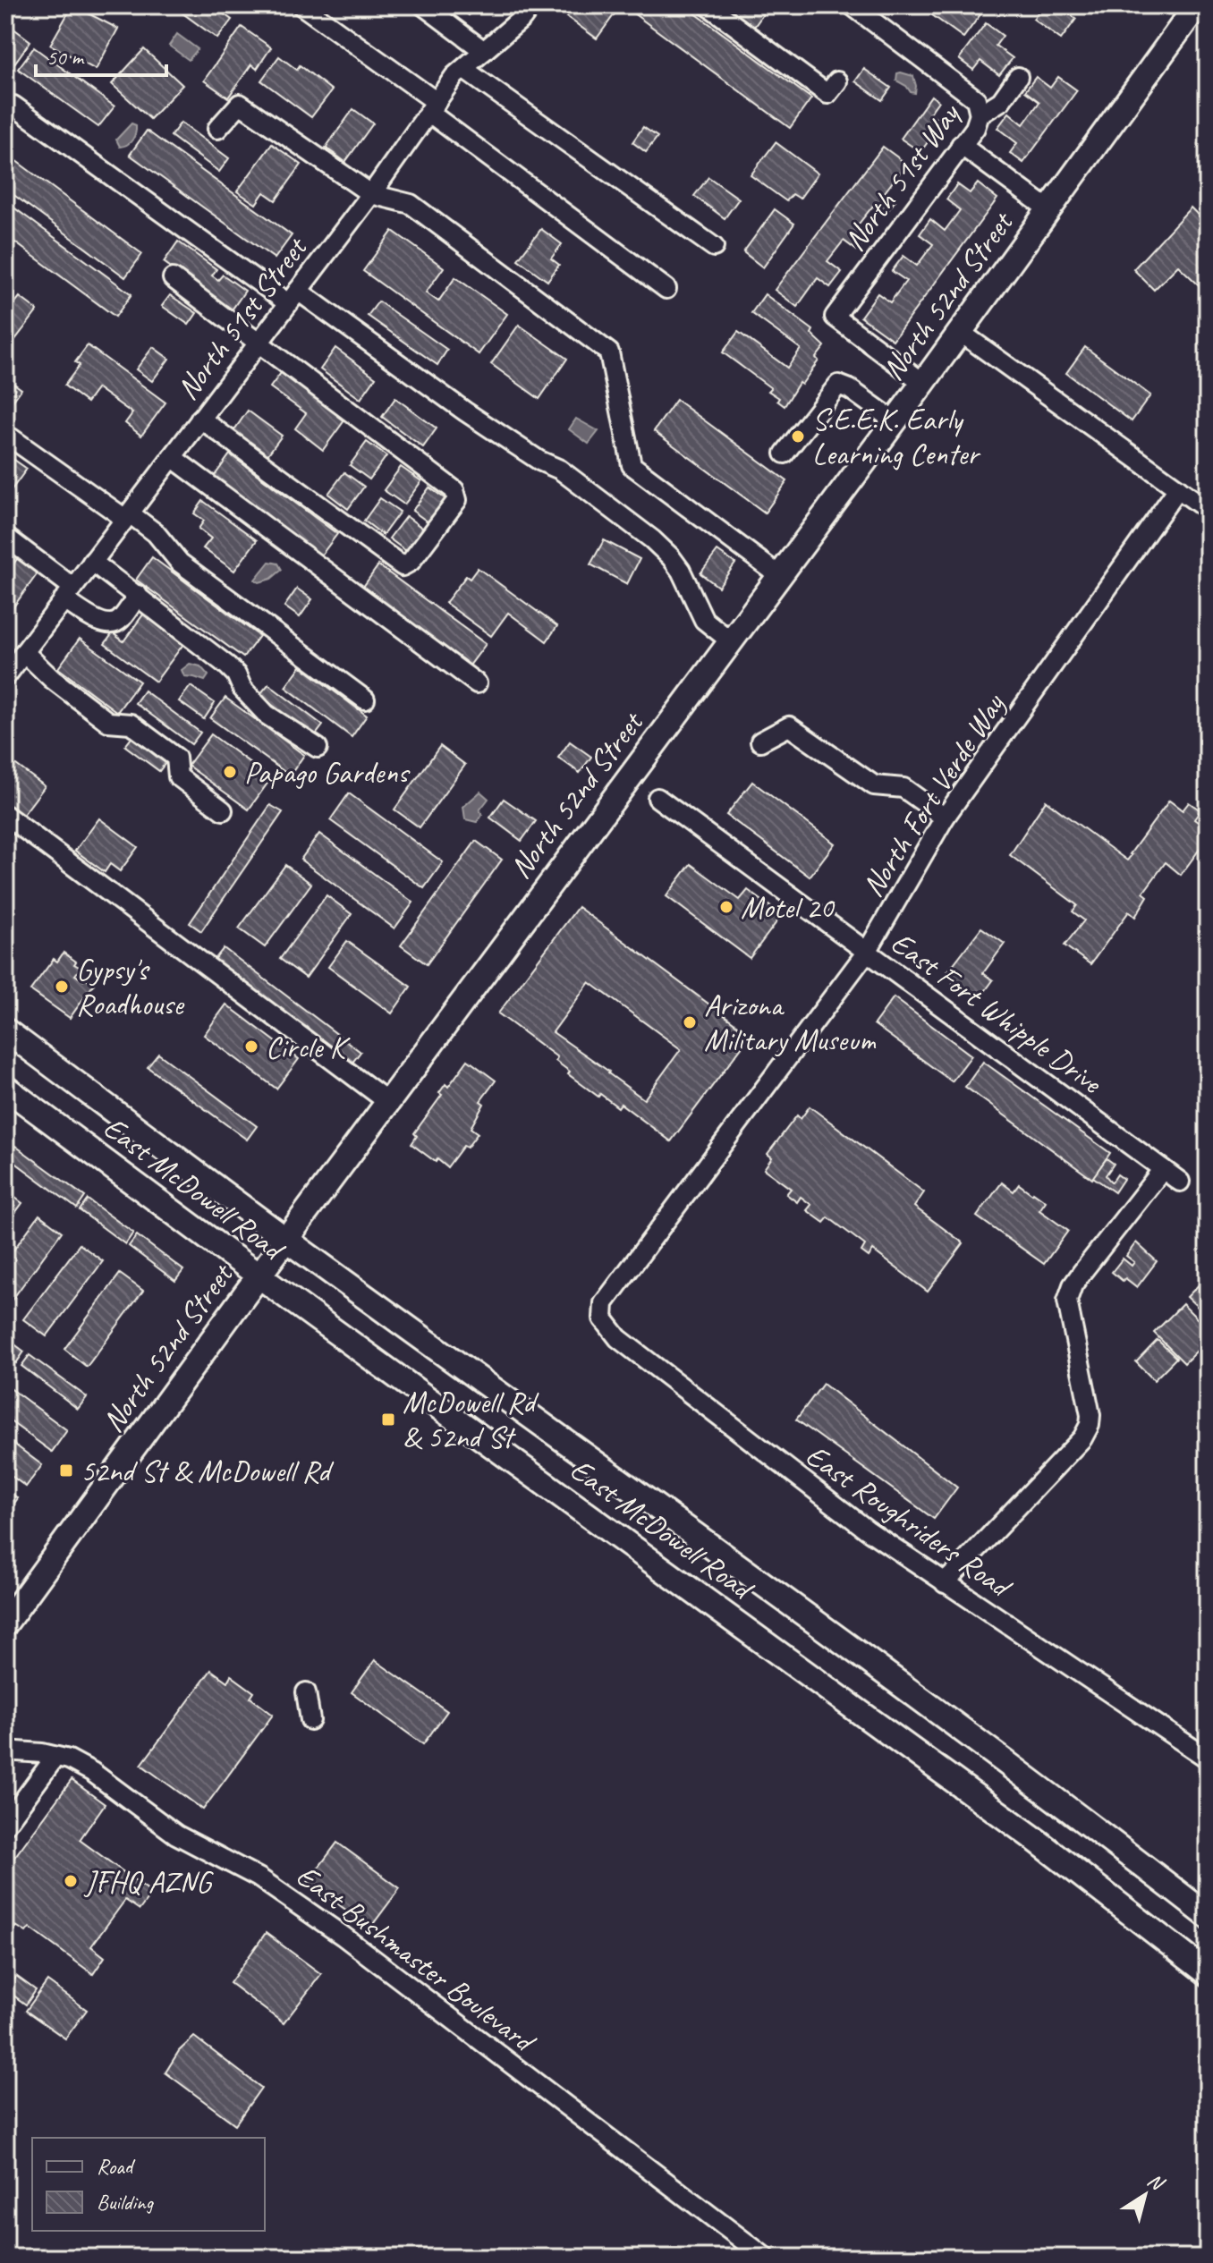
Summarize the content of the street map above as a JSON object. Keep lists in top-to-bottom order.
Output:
{
  "streets": {
    "main road": ["North 52nd Street", "East McDowell Road"],
    "street": [
      "North 51st Way",
      "North 51st Street",
      "North Fort Verde Way",
      "East Fort Whipple Drive",
      "East Roughriders Road",
      "East Bushmaster Boulevard"
    ]
  },
  "crossings": [
    ["North 51st Way", "North 52nd Street"],
    ["North 52nd Street", "East McDowell Road"],
    ["North Fort Verde Way", "East Fort Whipple Drive"],
    ["North Fort Verde Way", "East Roughriders Road"]
  ],
  "places": {
    "other": [
      "S.E.E.K. Early Learning Center",
      "Papago Gardens",
      "Motel 20",
      "Gypsy's Roadhouse",
      "Arizona Military Museum",
      "Circle K",
      "JFHQ AZNG"
    ],
    "transit": ["McDowell Rd & 52nd St", "52nd St & McDowell Rd"]
  },
  "legend": ["Road", "Building"],
  "scale_bar": "50 m",
  "north": "top right"
}
